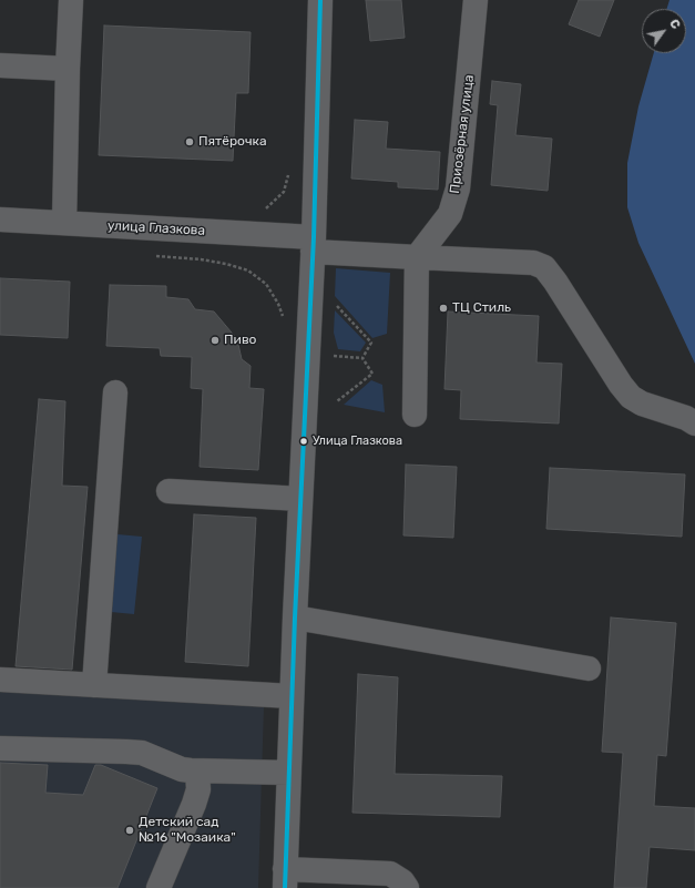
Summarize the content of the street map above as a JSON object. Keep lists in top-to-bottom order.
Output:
{
  "streets": {
    "street": ["Приозёрная улица", "улица Глазкова"]
  },
  "crossings": [
    ["Приозёрная улица", "улица Глазкова"]
  ],
  "places": [
    "Пятёрочка",
    "ТЦ Стиль",
    "Пиво",
    "Улица Глазкова",
    "Детский сад №16 \"Мозаика\""
  ],
  "north": "top right"
}
